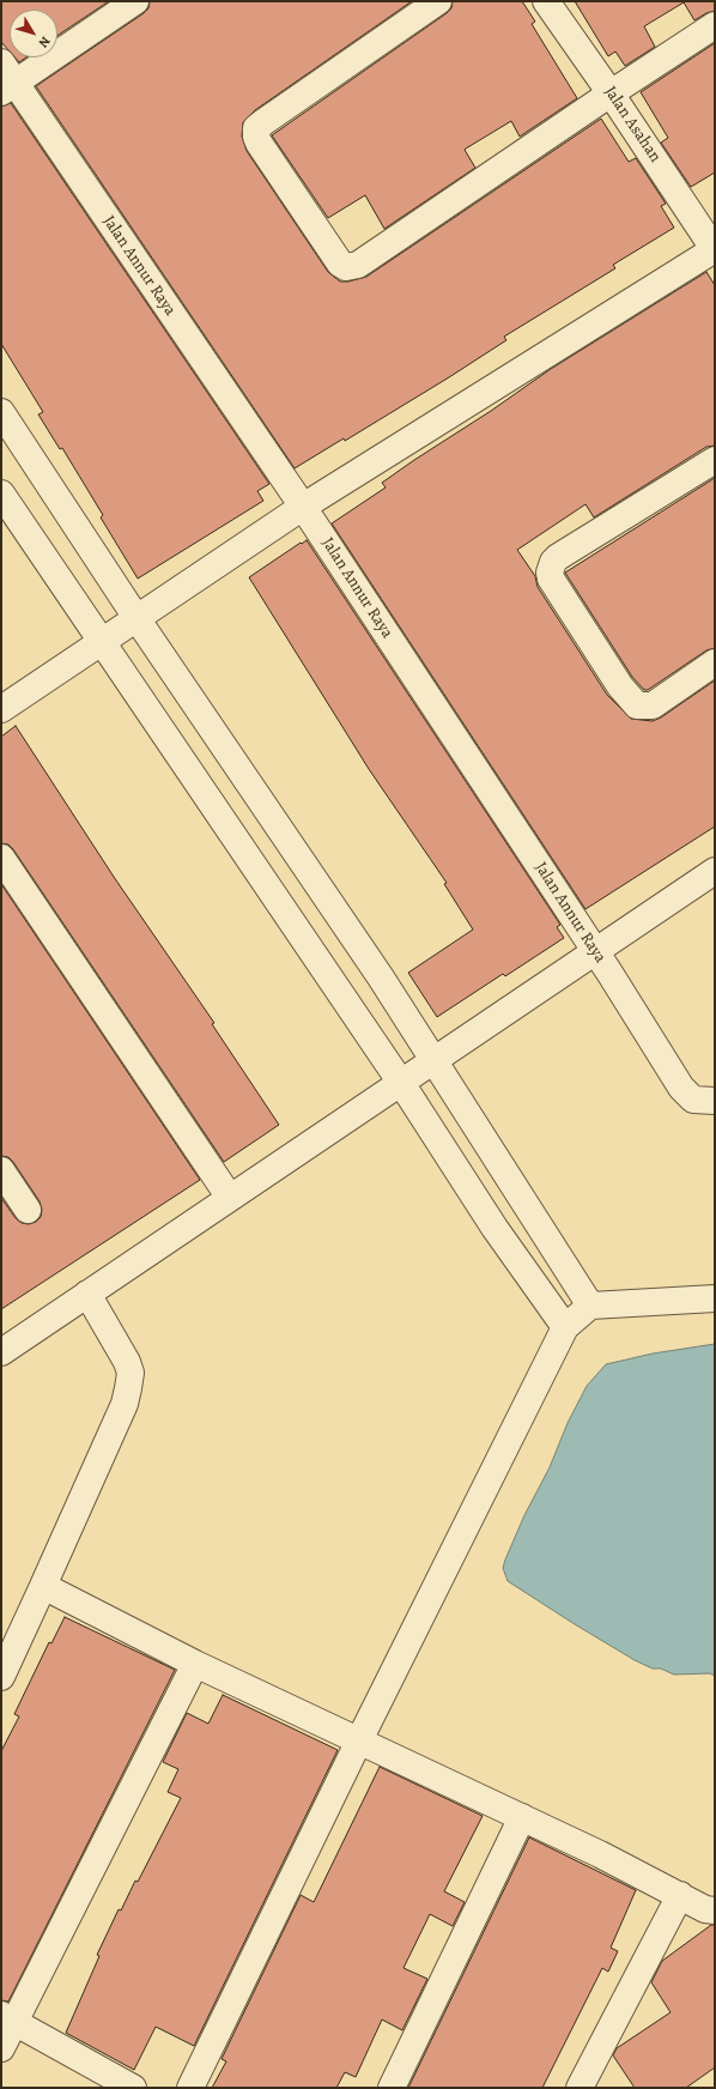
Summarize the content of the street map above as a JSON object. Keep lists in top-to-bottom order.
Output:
{
  "streets": {
    "street": ["Jalan Asahan", "Jalan Annur Raya"]
  },
  "north": "bottom right"
}
